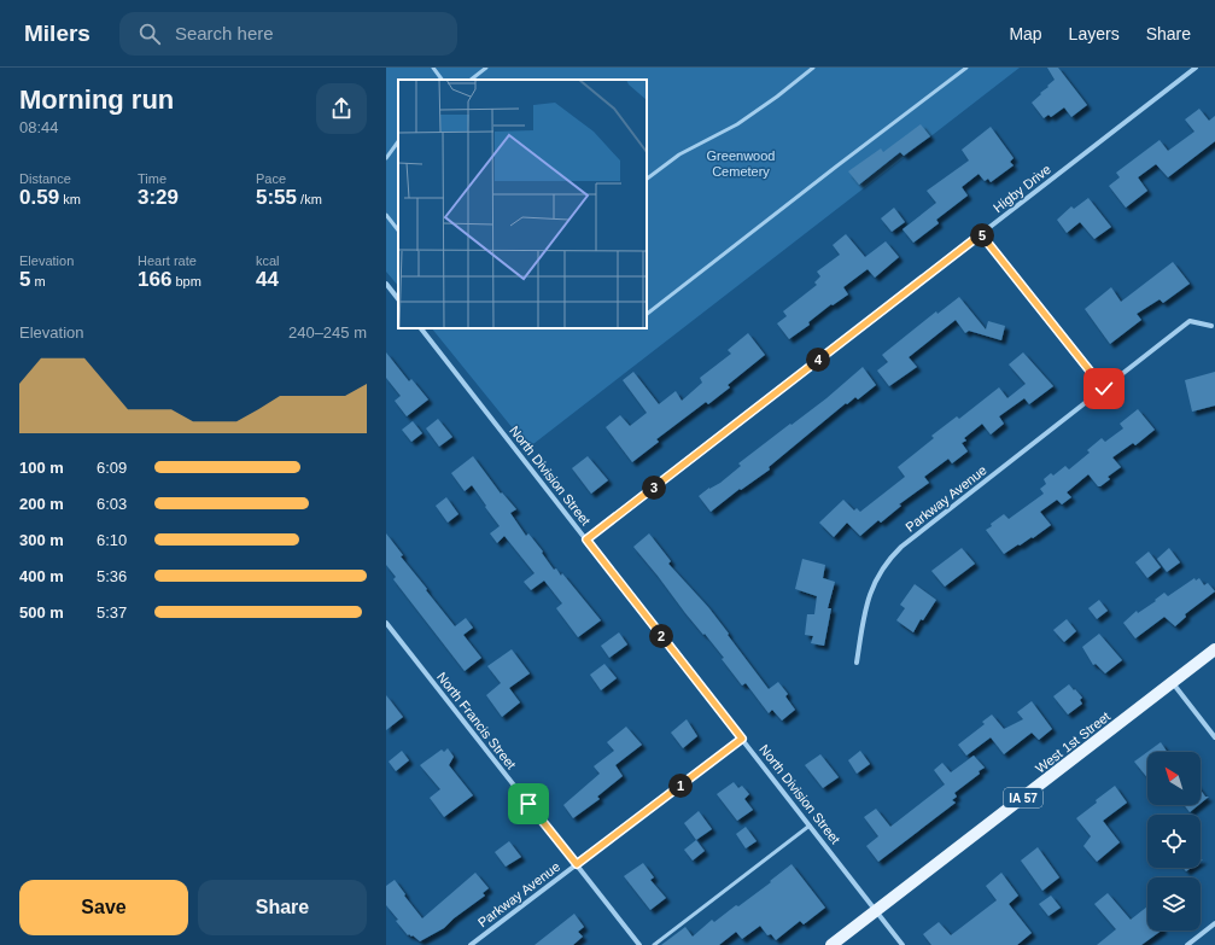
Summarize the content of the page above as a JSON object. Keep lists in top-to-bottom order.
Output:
{
  "streets": {
    "main road": ["West 1st Street", "IA 57"],
    "street": [
      "Higby Drive",
      "North Division Street",
      "Parkway Avenue",
      "North Francis Street"
    ]
  },
  "crossings": [
    ["Higby Drive", "North Division Street"],
    ["North Division Street", "Parkway Avenue"],
    ["North Division Street", "West 1st Street"],
    ["Parkway Avenue", "North Francis Street"]
  ],
  "parks": ["Greenwood Cemetery"],
  "north": "top left",
  "page": {
    "header": "Milers",
    "search": "Search here",
    "nav": ["Map", "Layers", "Share"],
    "heading": ["Morning run", "08:44"],
    "stats": [
      ["Distance", "0.59 km"],
      ["Time", "3:29"],
      ["Pace", "5:55 /km"],
      ["Elevation", "5 m"],
      ["Heart rate", "166 bpm"],
      ["kcal", "44"]
    ],
    "pins": [
      "5",
      "4",
      "3",
      "2",
      "1"
    ],
    "chart": ["Elevation", "240–245 m"],
    "list": [
      {
        "name": "100 m",
        "note": "6:09"
      },
      {
        "name": "200 m",
        "note": "6:03"
      },
      {
        "name": "300 m",
        "note": "6:10"
      },
      {
        "name": "400 m",
        "note": "5:36"
      },
      {
        "name": "500 m",
        "note": "5:37"
      }
    ],
    "buttons": ["Save", "Share"]
  }
}
